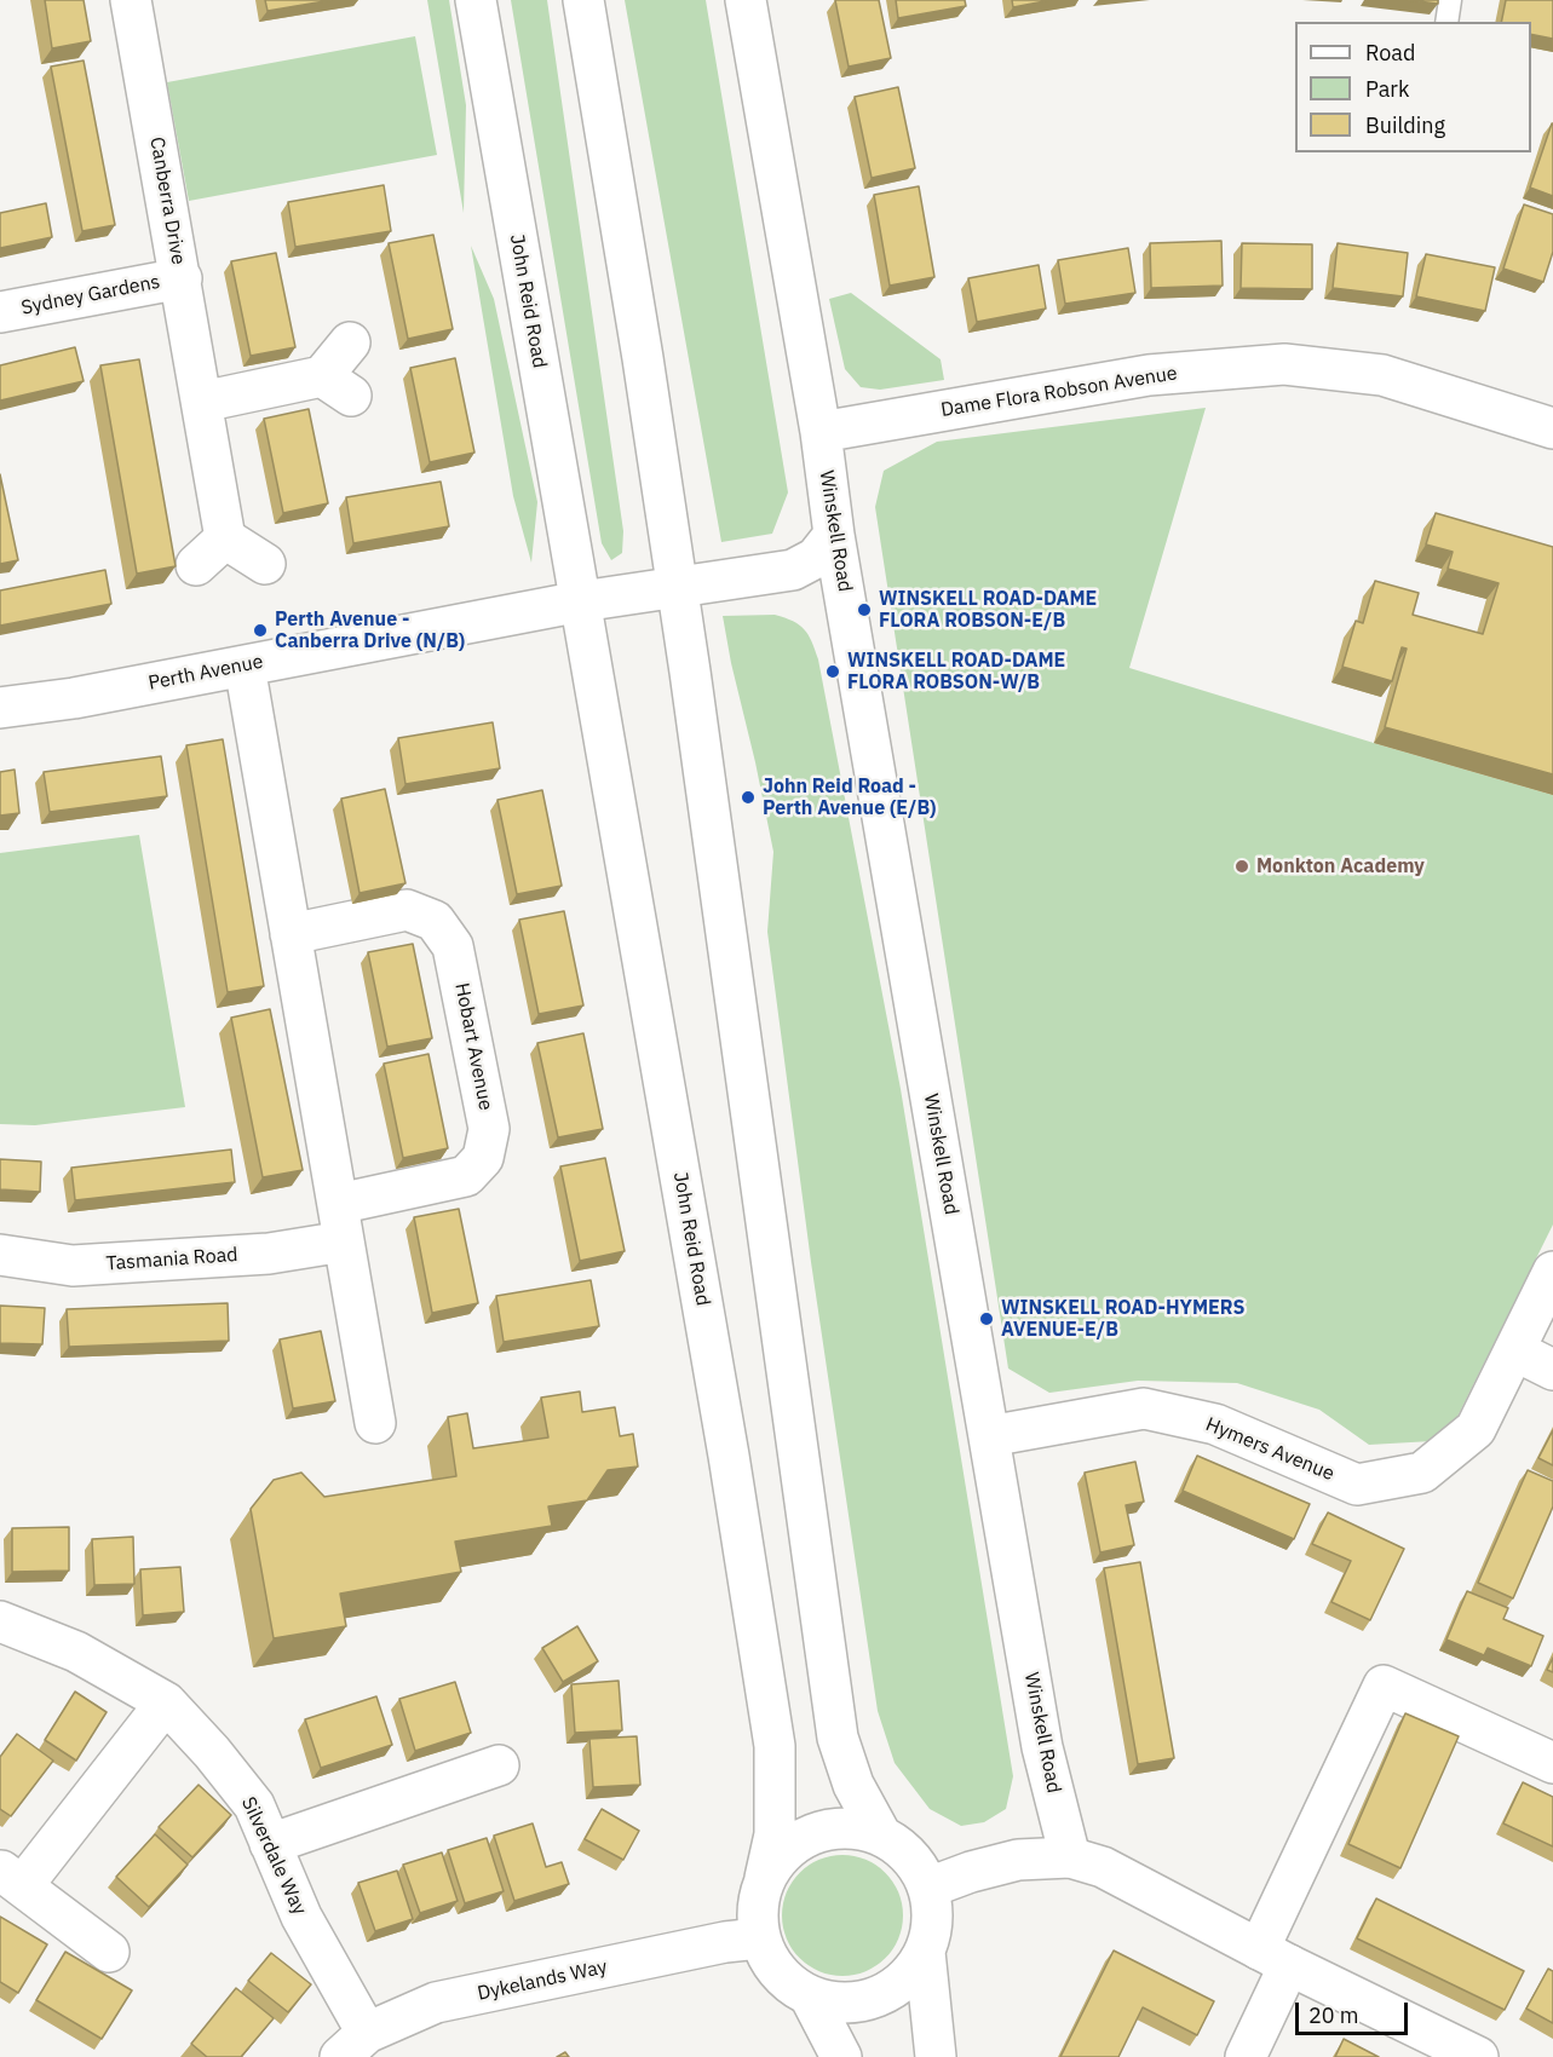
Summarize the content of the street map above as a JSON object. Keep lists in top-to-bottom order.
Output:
{
  "streets": {
    "main road": [
      "Canberra Drive",
      "Sydney Gardens",
      "John Reid Road",
      "Dame Flora Robson Avenue",
      "Winskell Road",
      "Perth Avenue",
      "Hobart Avenue",
      "Tasmania Road",
      "Hymers Avenue",
      "Silverdale Way",
      "Dykelands Way"
    ]
  },
  "crossings": [
    ["Canberra Drive", "Sydney Gardens"],
    ["John Reid Road", "Perth Avenue"],
    ["John Reid Road", "Dykelands Way"],
    ["Dame Flora Robson Avenue", "Winskell Road"],
    ["Winskell Road", "Hymers Avenue"],
    ["Hobart Avenue", "Tasmania Road"],
    ["Silverdale Way", "Dykelands Way"]
  ],
  "places": [
    "WINSKELL ROAD-DAME FLORA ROBSON-E/B",
    "Perth Avenue - Canberra Drive (N/B)",
    "WINSKELL ROAD-DAME FLORA ROBSON-W/B",
    "John Reid Road - Perth Avenue (E/B)",
    "Monkton Academy",
    "WINSKELL ROAD-HYMERS AVENUE-E/B"
  ],
  "legend": ["Road", "Park", "Building"],
  "scale_bar": "20 m"
}
